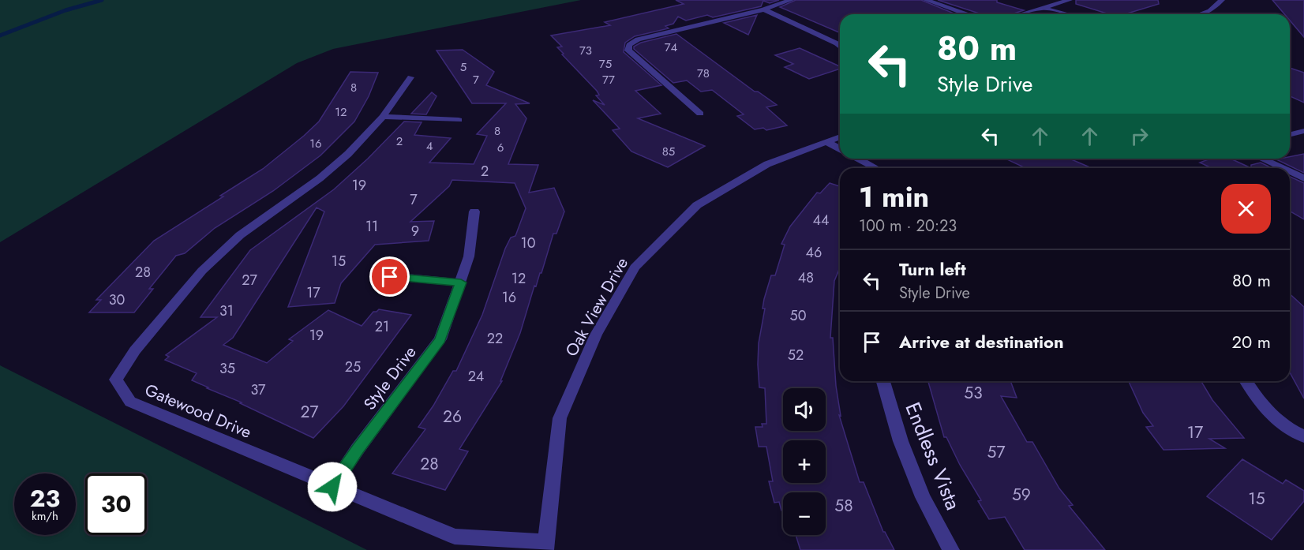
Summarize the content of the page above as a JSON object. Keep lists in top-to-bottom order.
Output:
{
  "streets": {
    "street": [
      "Oak View Drive",
      "Style Drive",
      "Gatewood Drive",
      "Endless Vista"
    ]
  },
  "crossings": [
    ["Oak View Drive", "Gatewood Drive"],
    ["Style Drive", "Gatewood Drive"]
  ],
  "house_numbers": [
    "74",
    "73",
    "75",
    "5",
    "78",
    "7",
    "77",
    "8",
    "12",
    "8",
    "2",
    "16",
    "4",
    "6",
    "85",
    "2",
    "19",
    "7",
    "44",
    "11",
    "9",
    "10",
    "46",
    "15",
    "28",
    "48",
    "12",
    "27",
    "17",
    "16",
    "30",
    "31",
    "50",
    "21",
    "19",
    "22",
    "52",
    "25",
    "35",
    "24",
    "37",
    "53",
    "27",
    "26",
    "17",
    "57",
    "28",
    "59",
    "15",
    "58"
  ],
  "page": {
    "turn": ["80 m", "Style Drive"],
    "heading": ["1 min", "100 m · 20:23"],
    "list": [
      {
        "name": "Turn left",
        "note": "Style Drive",
        "value": "80 m"
      },
      {
        "name": "Arrive at destination",
        "value": "20 m"
      }
    ],
    "map_buttons": ["+", "−"],
    "speed": "23 km/h",
    "limit": "30"
  }
}
